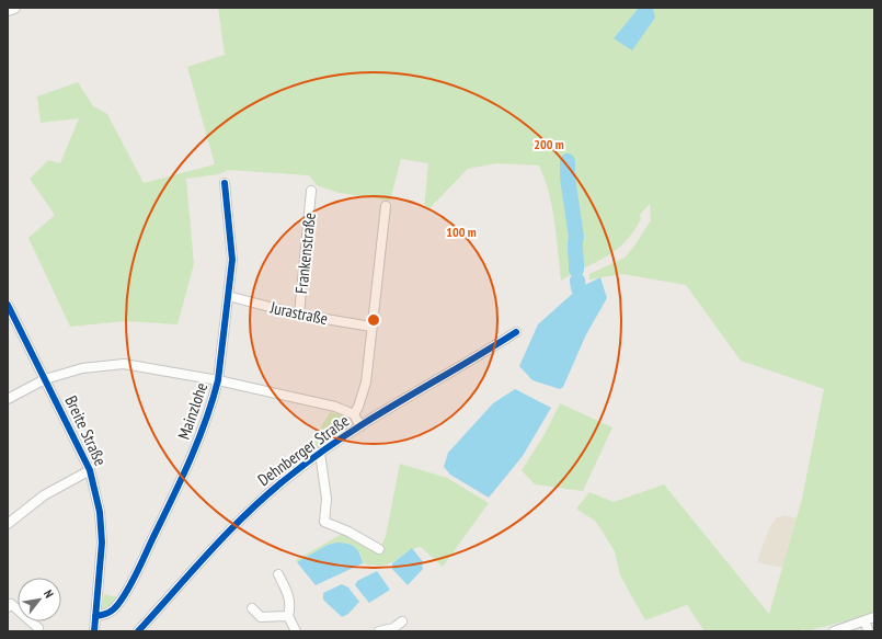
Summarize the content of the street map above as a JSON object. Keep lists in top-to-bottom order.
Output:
{
  "streets": {
    "street": [
      "Frankenstraße",
      "Jurastraße",
      "Mainzlohe",
      "Breite Straße",
      "Dehnberger Straße"
    ]
  },
  "crossings": [
    ["Frankenstraße", "Jurastraße"],
    ["Jurastraße", "Mainzlohe"],
    ["Mainzlohe", "Breite Straße"]
  ],
  "north": "top right",
  "rings": ["200 m", "100 m"]
}
